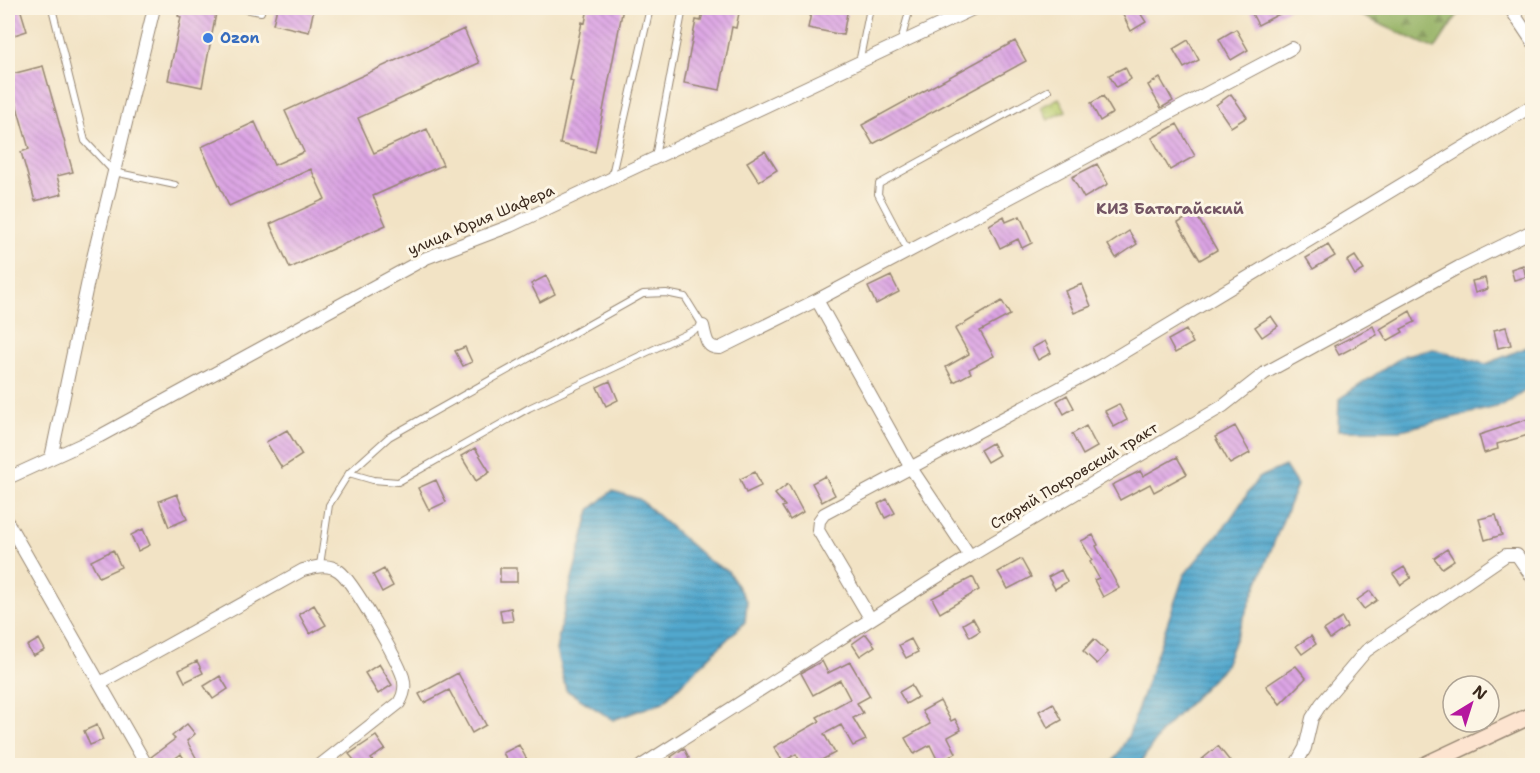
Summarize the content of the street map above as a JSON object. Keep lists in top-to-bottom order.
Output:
{
  "streets": {
    "street": ["улица Юрия Шафера", "Старый Покровский тракт"]
  },
  "districts": ["КИЗ Батагайский"],
  "places": ["Ozon"],
  "north": "top right"
}
